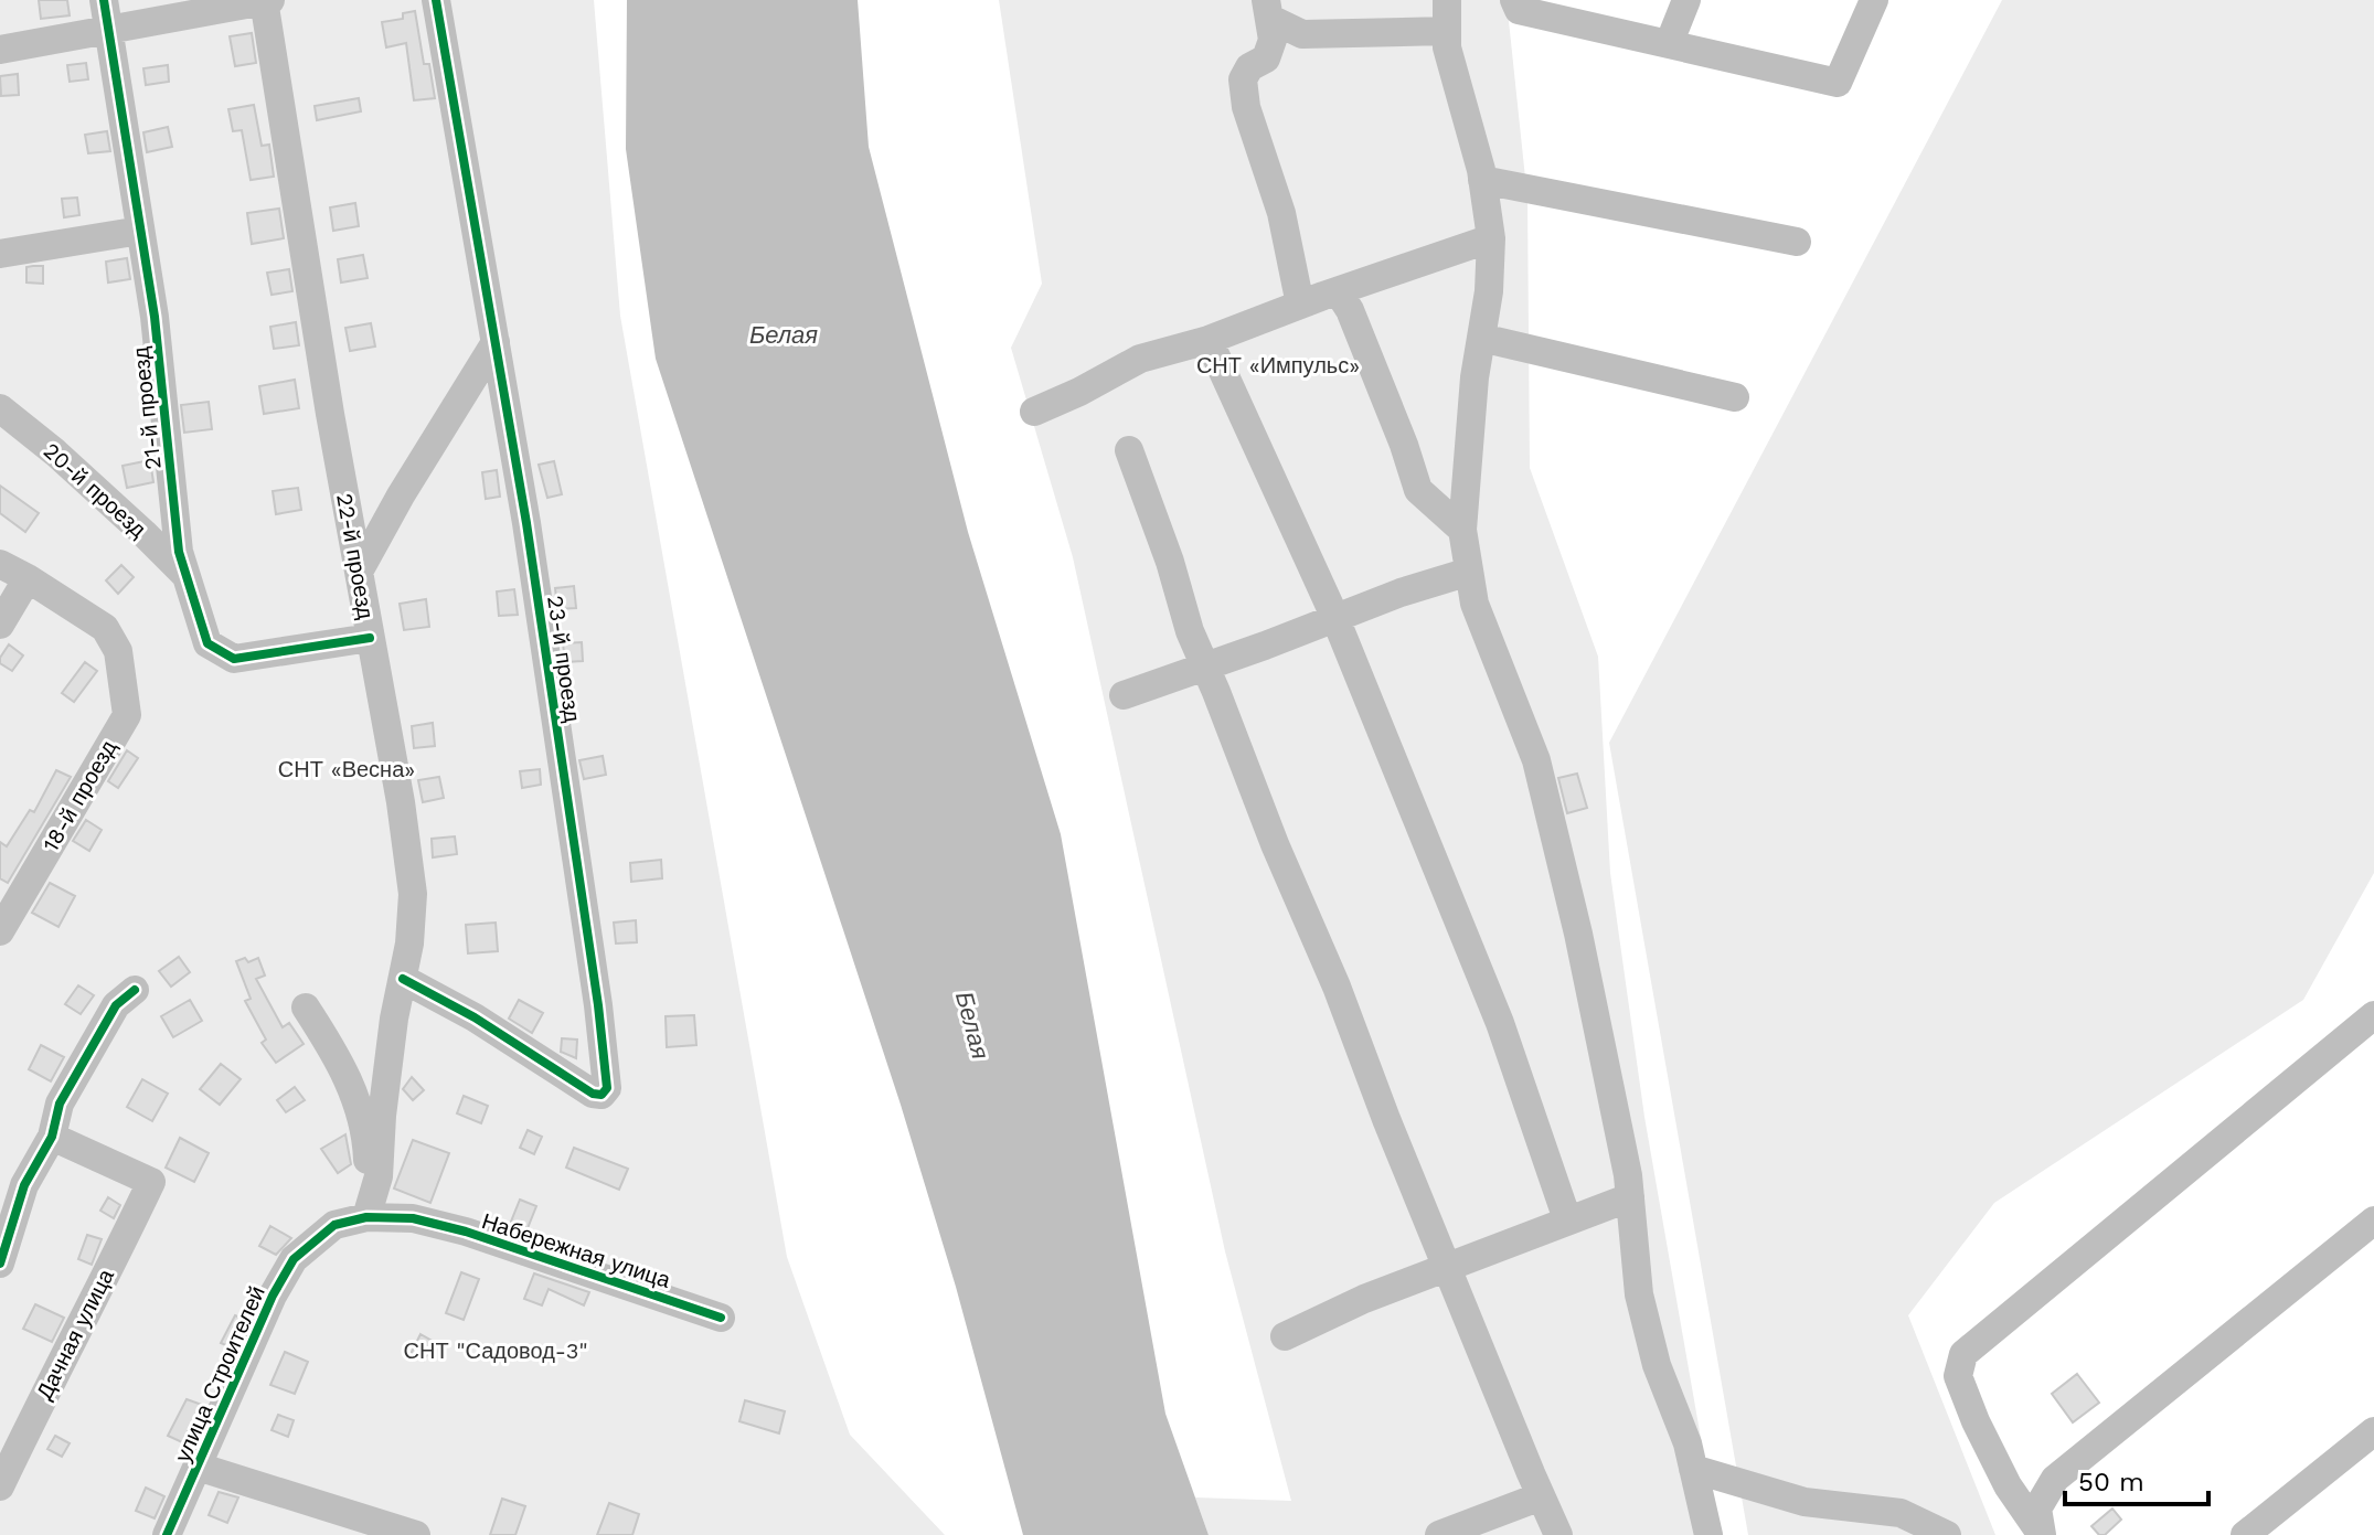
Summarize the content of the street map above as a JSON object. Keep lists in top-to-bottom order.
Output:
{
  "streets": {
    "street": [
      "21-й проезд",
      "20-й проезд",
      "22-й проезд",
      "23-й проезд",
      "18-й проезд",
      "Набережная улица",
      "Дачная улица",
      "улица Строителей"
    ]
  },
  "crossings": [
    ["21-й проезд", "20-й проезд"],
    ["21-й проезд", "22-й проезд"],
    ["22-й проезд", "23-й проезд"],
    ["22-й проезд", "Набережная улица"],
    ["22-й проезд", "улица Строителей"],
    ["Набережная улица", "улица Строителей"]
  ],
  "water": ["Белая"],
  "parks": ["СНТ «Импульс»", "СНТ «Весна»", "СНТ \"Садовод-3\""],
  "scale_bar": "50 m"
}
